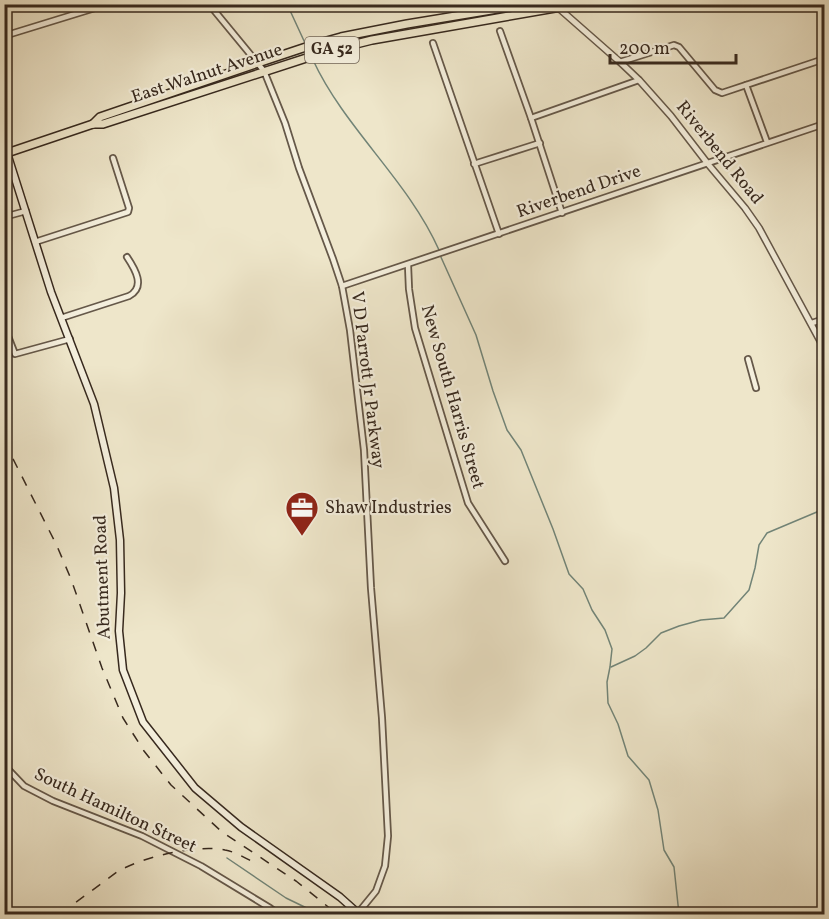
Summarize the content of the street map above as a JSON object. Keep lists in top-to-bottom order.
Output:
{
  "streets": {
    "main road": ["GA 52", "East Walnut Avenue", "Abutment Road"],
    "street": [
      "Riverbend Road",
      "Riverbend Drive",
      "V D Parrott Jr Parkway",
      "New South Harris Street",
      "South Hamilton Street"
    ]
  },
  "crossings": [
    ["East Walnut Avenue", "Riverbend Road"],
    ["East Walnut Avenue", "V D Parrott Jr Parkway"],
    ["East Walnut Avenue", "Abutment Road"],
    ["Riverbend Road", "Riverbend Drive"],
    ["Riverbend Drive", "V D Parrott Jr Parkway"],
    ["Riverbend Drive", "New South Harris Street"],
    ["V D Parrott Jr Parkway", "Abutment Road"]
  ],
  "places": {
    "office": ["Shaw Industries"]
  },
  "scale_bar": "200 m"
}
